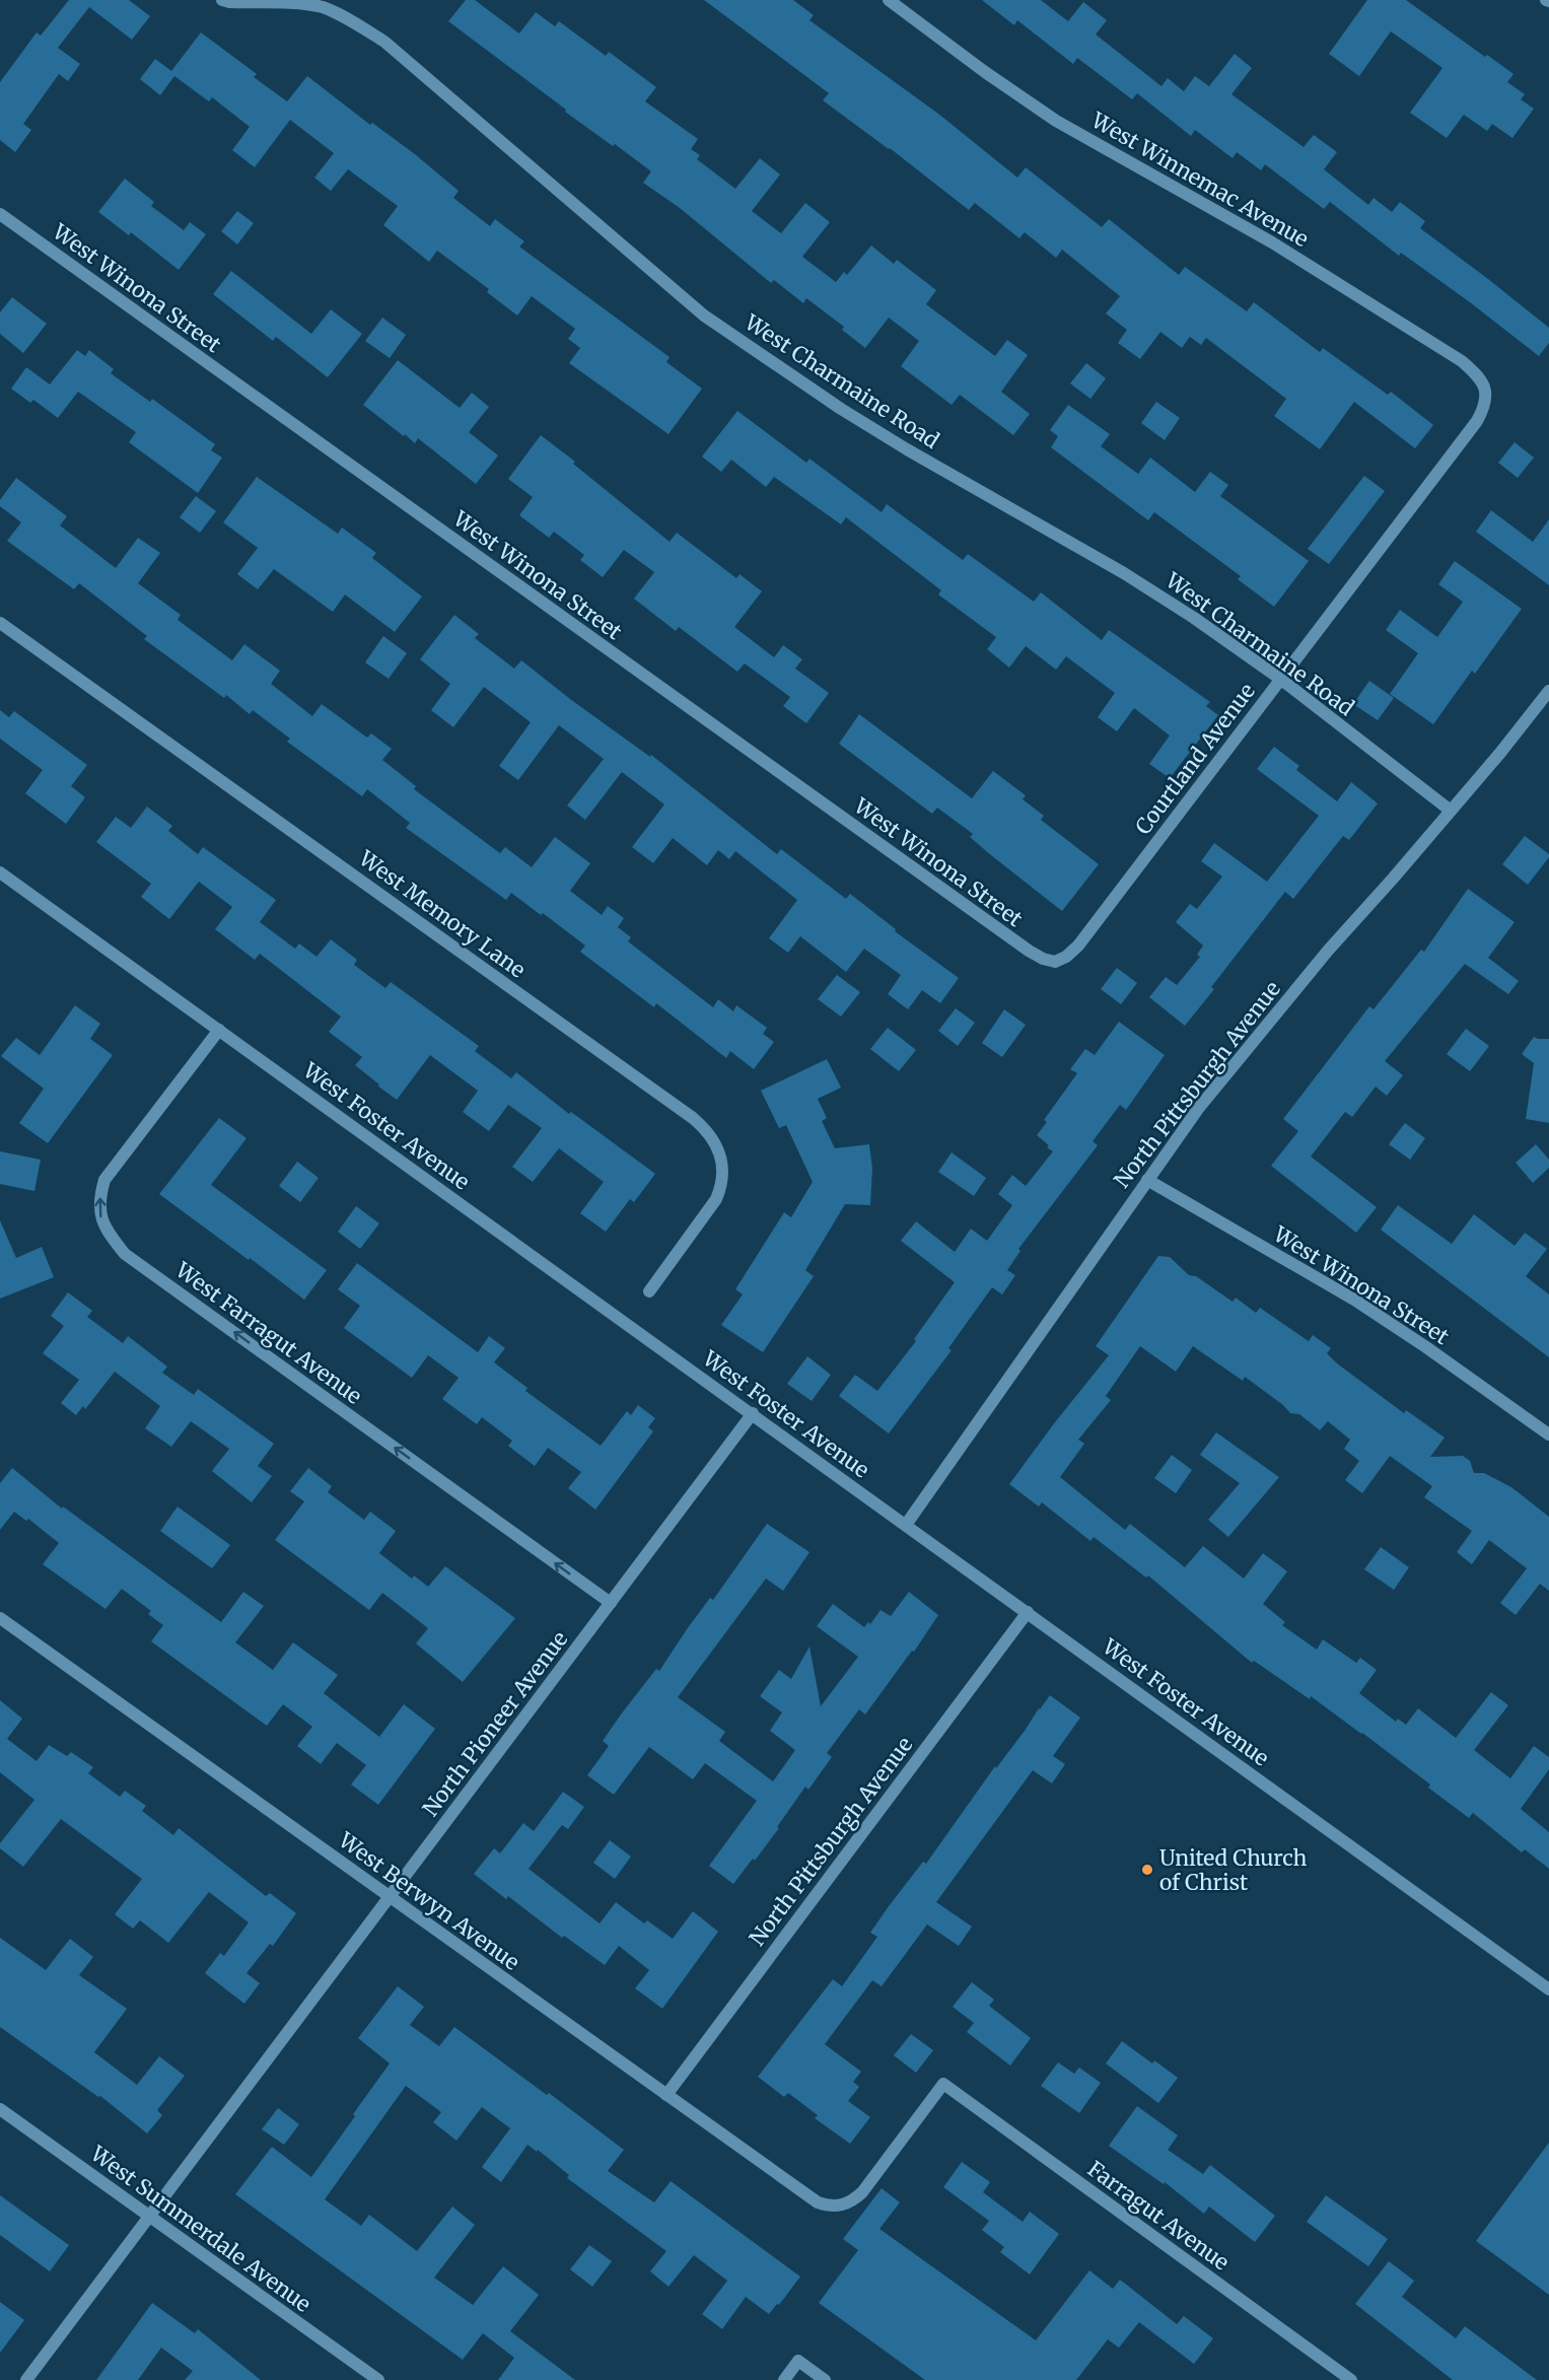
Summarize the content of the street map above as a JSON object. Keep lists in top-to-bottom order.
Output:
{
  "streets": {
    "street": [
      "West Winnemac Avenue",
      "West Winona Street",
      "West Charmaine Road",
      "Courtland Avenue",
      "West Memory Lane",
      "North Pittsburgh Avenue",
      "West Foster Avenue",
      "West Farragut Avenue",
      "North Pioneer Avenue",
      "West Berwyn Avenue",
      "Farragut Avenue",
      "West Summerdale Avenue"
    ]
  },
  "crossings": [
    ["West Winnemac Avenue", "Courtland Avenue"],
    ["West Winona Street", "Courtland Avenue"],
    ["West Winona Street", "North Pittsburgh Avenue"],
    ["West Charmaine Road", "Courtland Avenue"],
    ["West Charmaine Road", "North Pittsburgh Avenue"],
    ["North Pittsburgh Avenue", "West Foster Avenue"],
    ["North Pittsburgh Avenue", "West Berwyn Avenue"],
    ["West Foster Avenue", "West Farragut Avenue"],
    ["West Foster Avenue", "North Pioneer Avenue"],
    ["West Farragut Avenue", "North Pioneer Avenue"],
    ["North Pioneer Avenue", "West Berwyn Avenue"],
    ["North Pioneer Avenue", "West Summerdale Avenue"],
    ["West Berwyn Avenue", "Farragut Avenue"]
  ],
  "places": ["United Church of Christ"]
}
